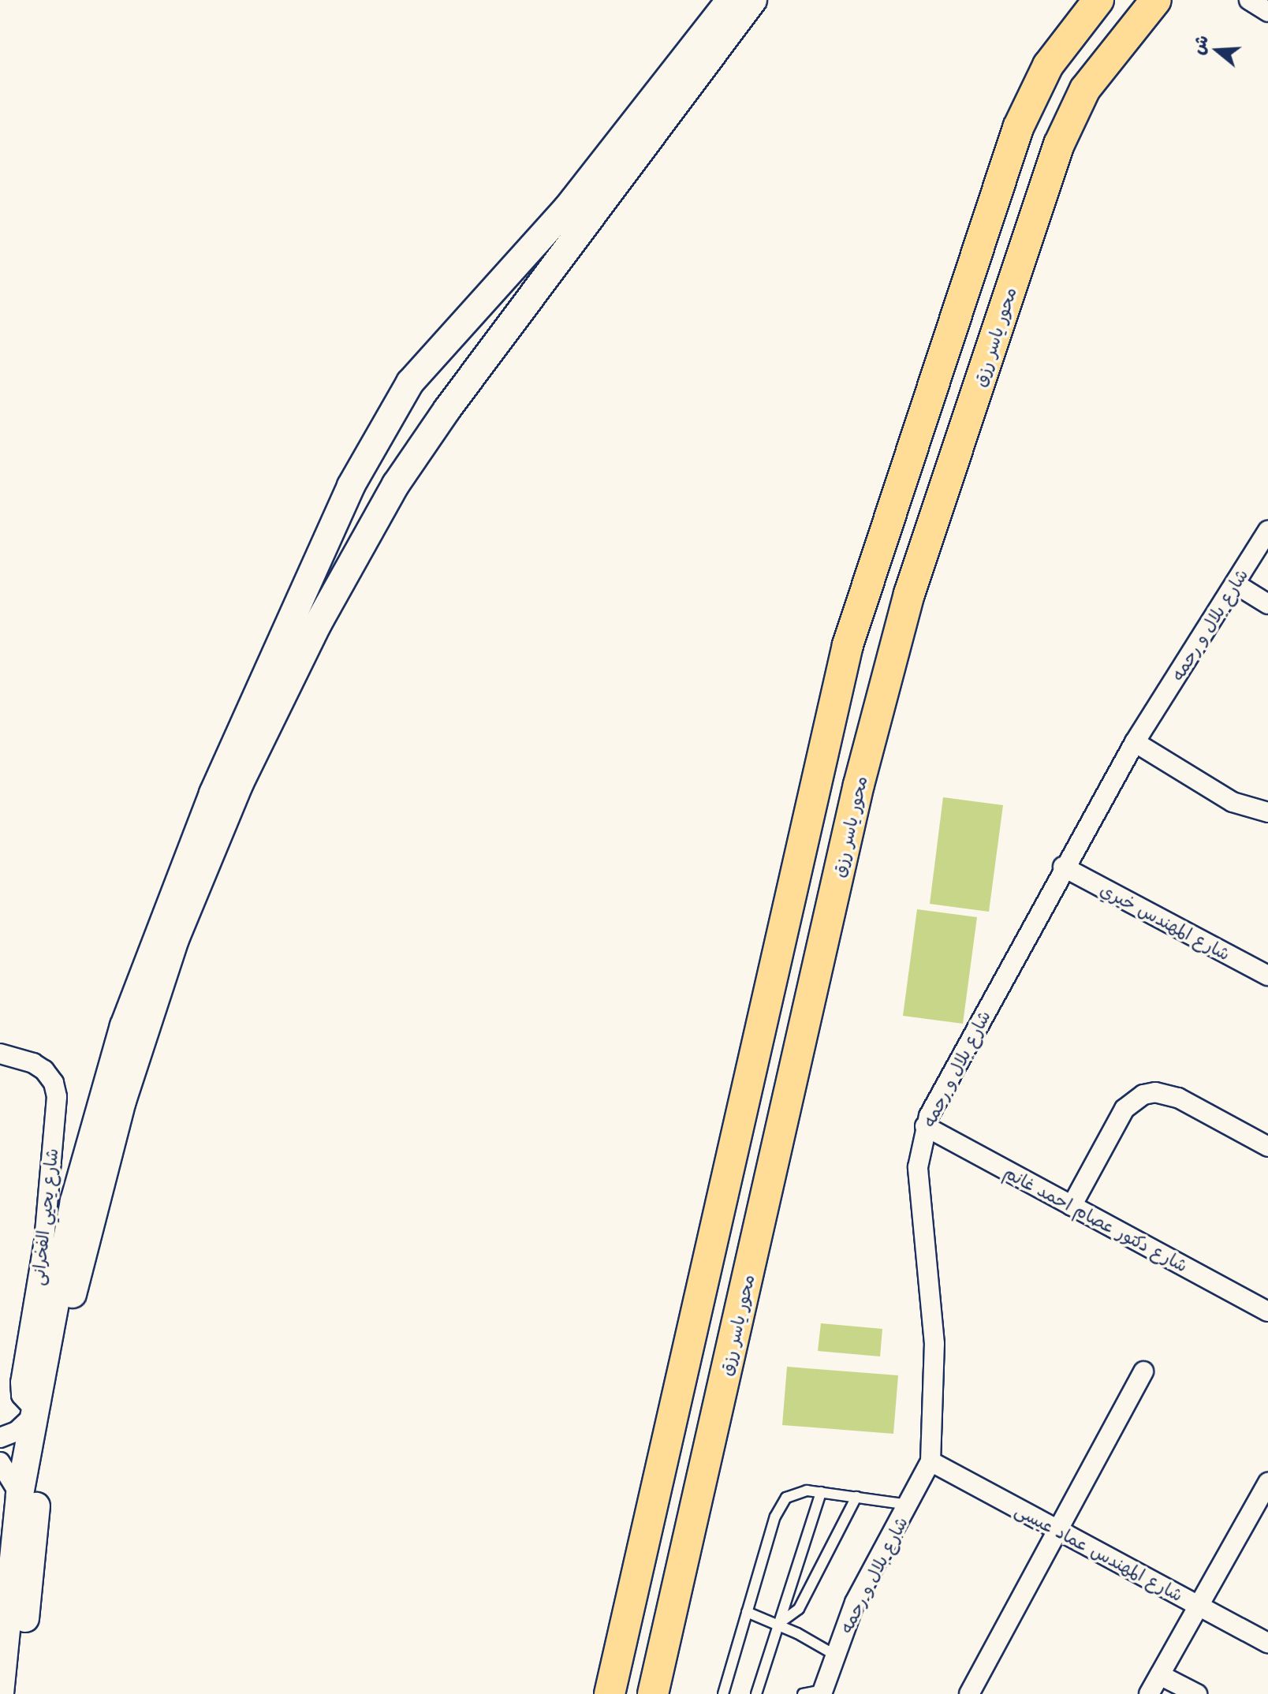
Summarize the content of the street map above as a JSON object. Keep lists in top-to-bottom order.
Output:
{
  "streets": {
    "main road": ["محور ياسر رزق"],
    "street": [
      "شارع بلال و رحمه",
      "شارع المهندس خيري",
      "شارع يحيي الفخرانى",
      "شارع دكتور عصام احمد غانم",
      "شارع المهندس عماد عيسى"
    ]
  },
  "crossings": [
    ["شارع بلال و رحمه", "شارع المهندس خيري"],
    ["شارع بلال و رحمه", "شارع دكتور عصام احمد غانم"],
    ["شارع بلال و رحمه", "شارع المهندس عماد عيسى"]
  ],
  "north": "left"
}
